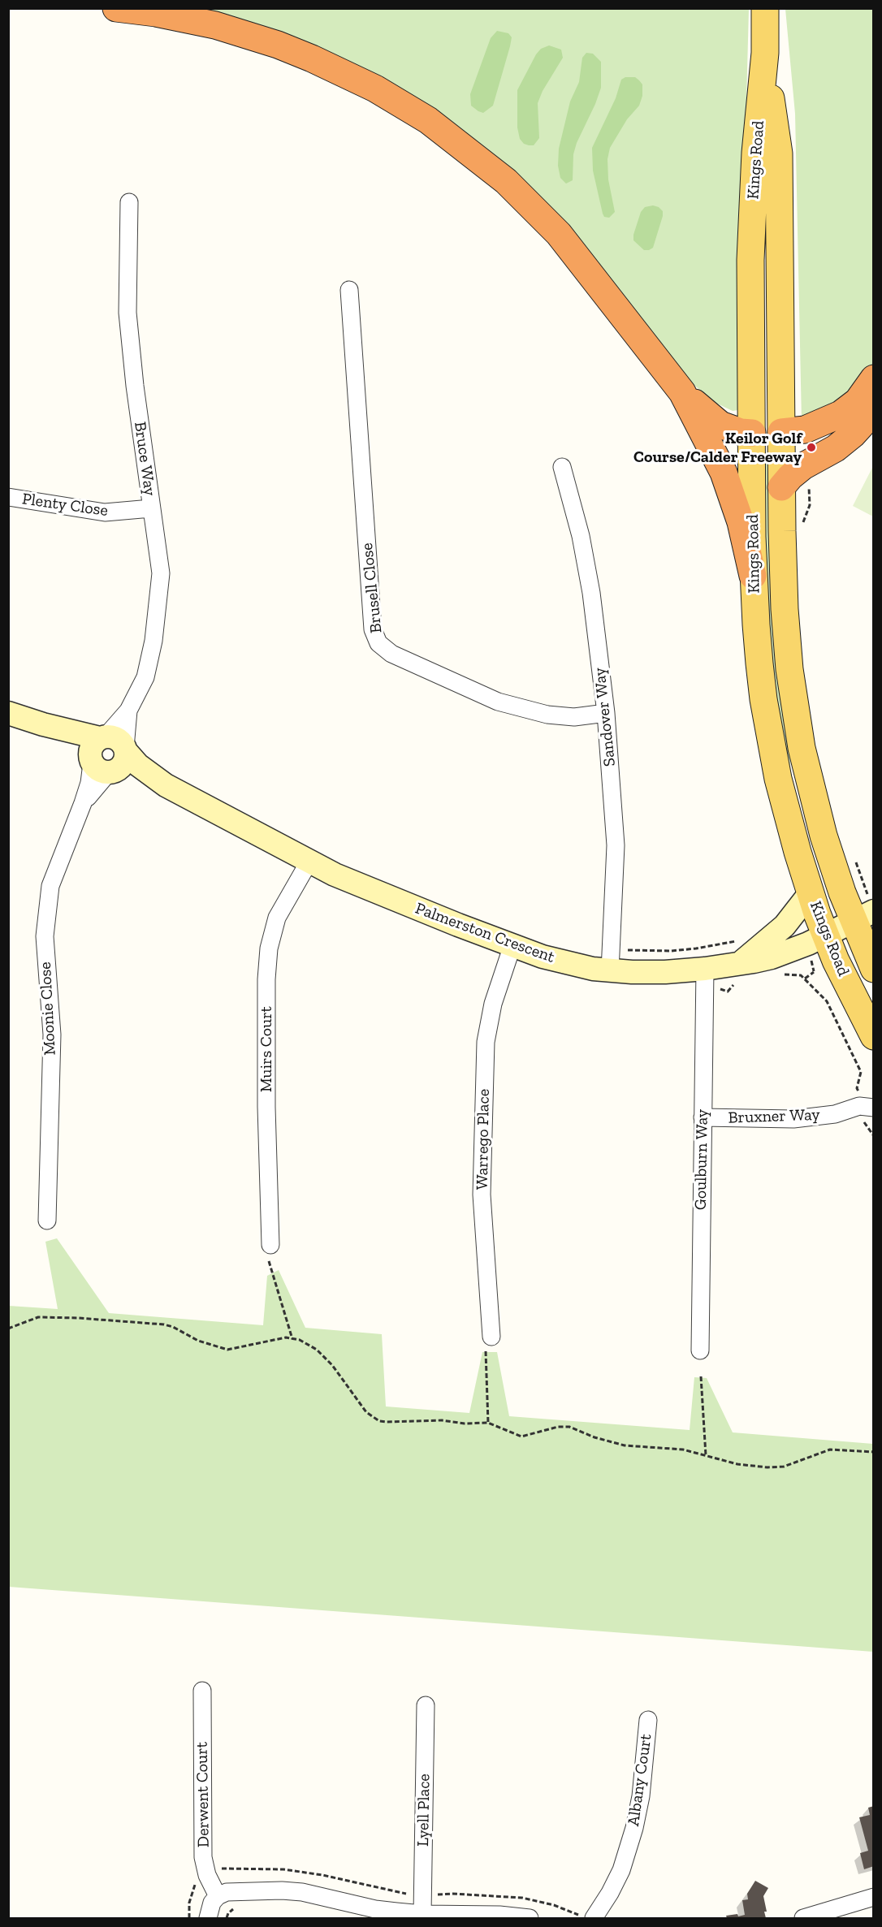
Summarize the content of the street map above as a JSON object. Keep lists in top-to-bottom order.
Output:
{
  "streets": {
    "main road": ["Kings Road"],
    "street": [
      "Bruce Way",
      "Plenty Close",
      "Brusell Close",
      "Sandover Way",
      "Palmerston Crescent",
      "Moonie Close",
      "Muirs Court",
      "Bruxner Way",
      "Warrego Place",
      "Goulburn Way",
      "Albany Court",
      "Derwent Court",
      "Lyell Place"
    ]
  },
  "crossings": [
    ["Kings Road", "Palmerston Crescent"],
    ["Bruce Way", "Plenty Close"],
    ["Bruce Way", "Palmerston Crescent"],
    ["Bruce Way", "Moonie Close"],
    ["Brusell Close", "Sandover Way"],
    ["Sandover Way", "Palmerston Crescent"],
    ["Palmerston Crescent", "Moonie Close"],
    ["Palmerston Crescent", "Muirs Court"],
    ["Palmerston Crescent", "Warrego Place"],
    ["Palmerston Crescent", "Goulburn Way"],
    ["Bruxner Way", "Goulburn Way"]
  ],
  "places": ["Keilor Golf Course/Calder Freeway"]
}
